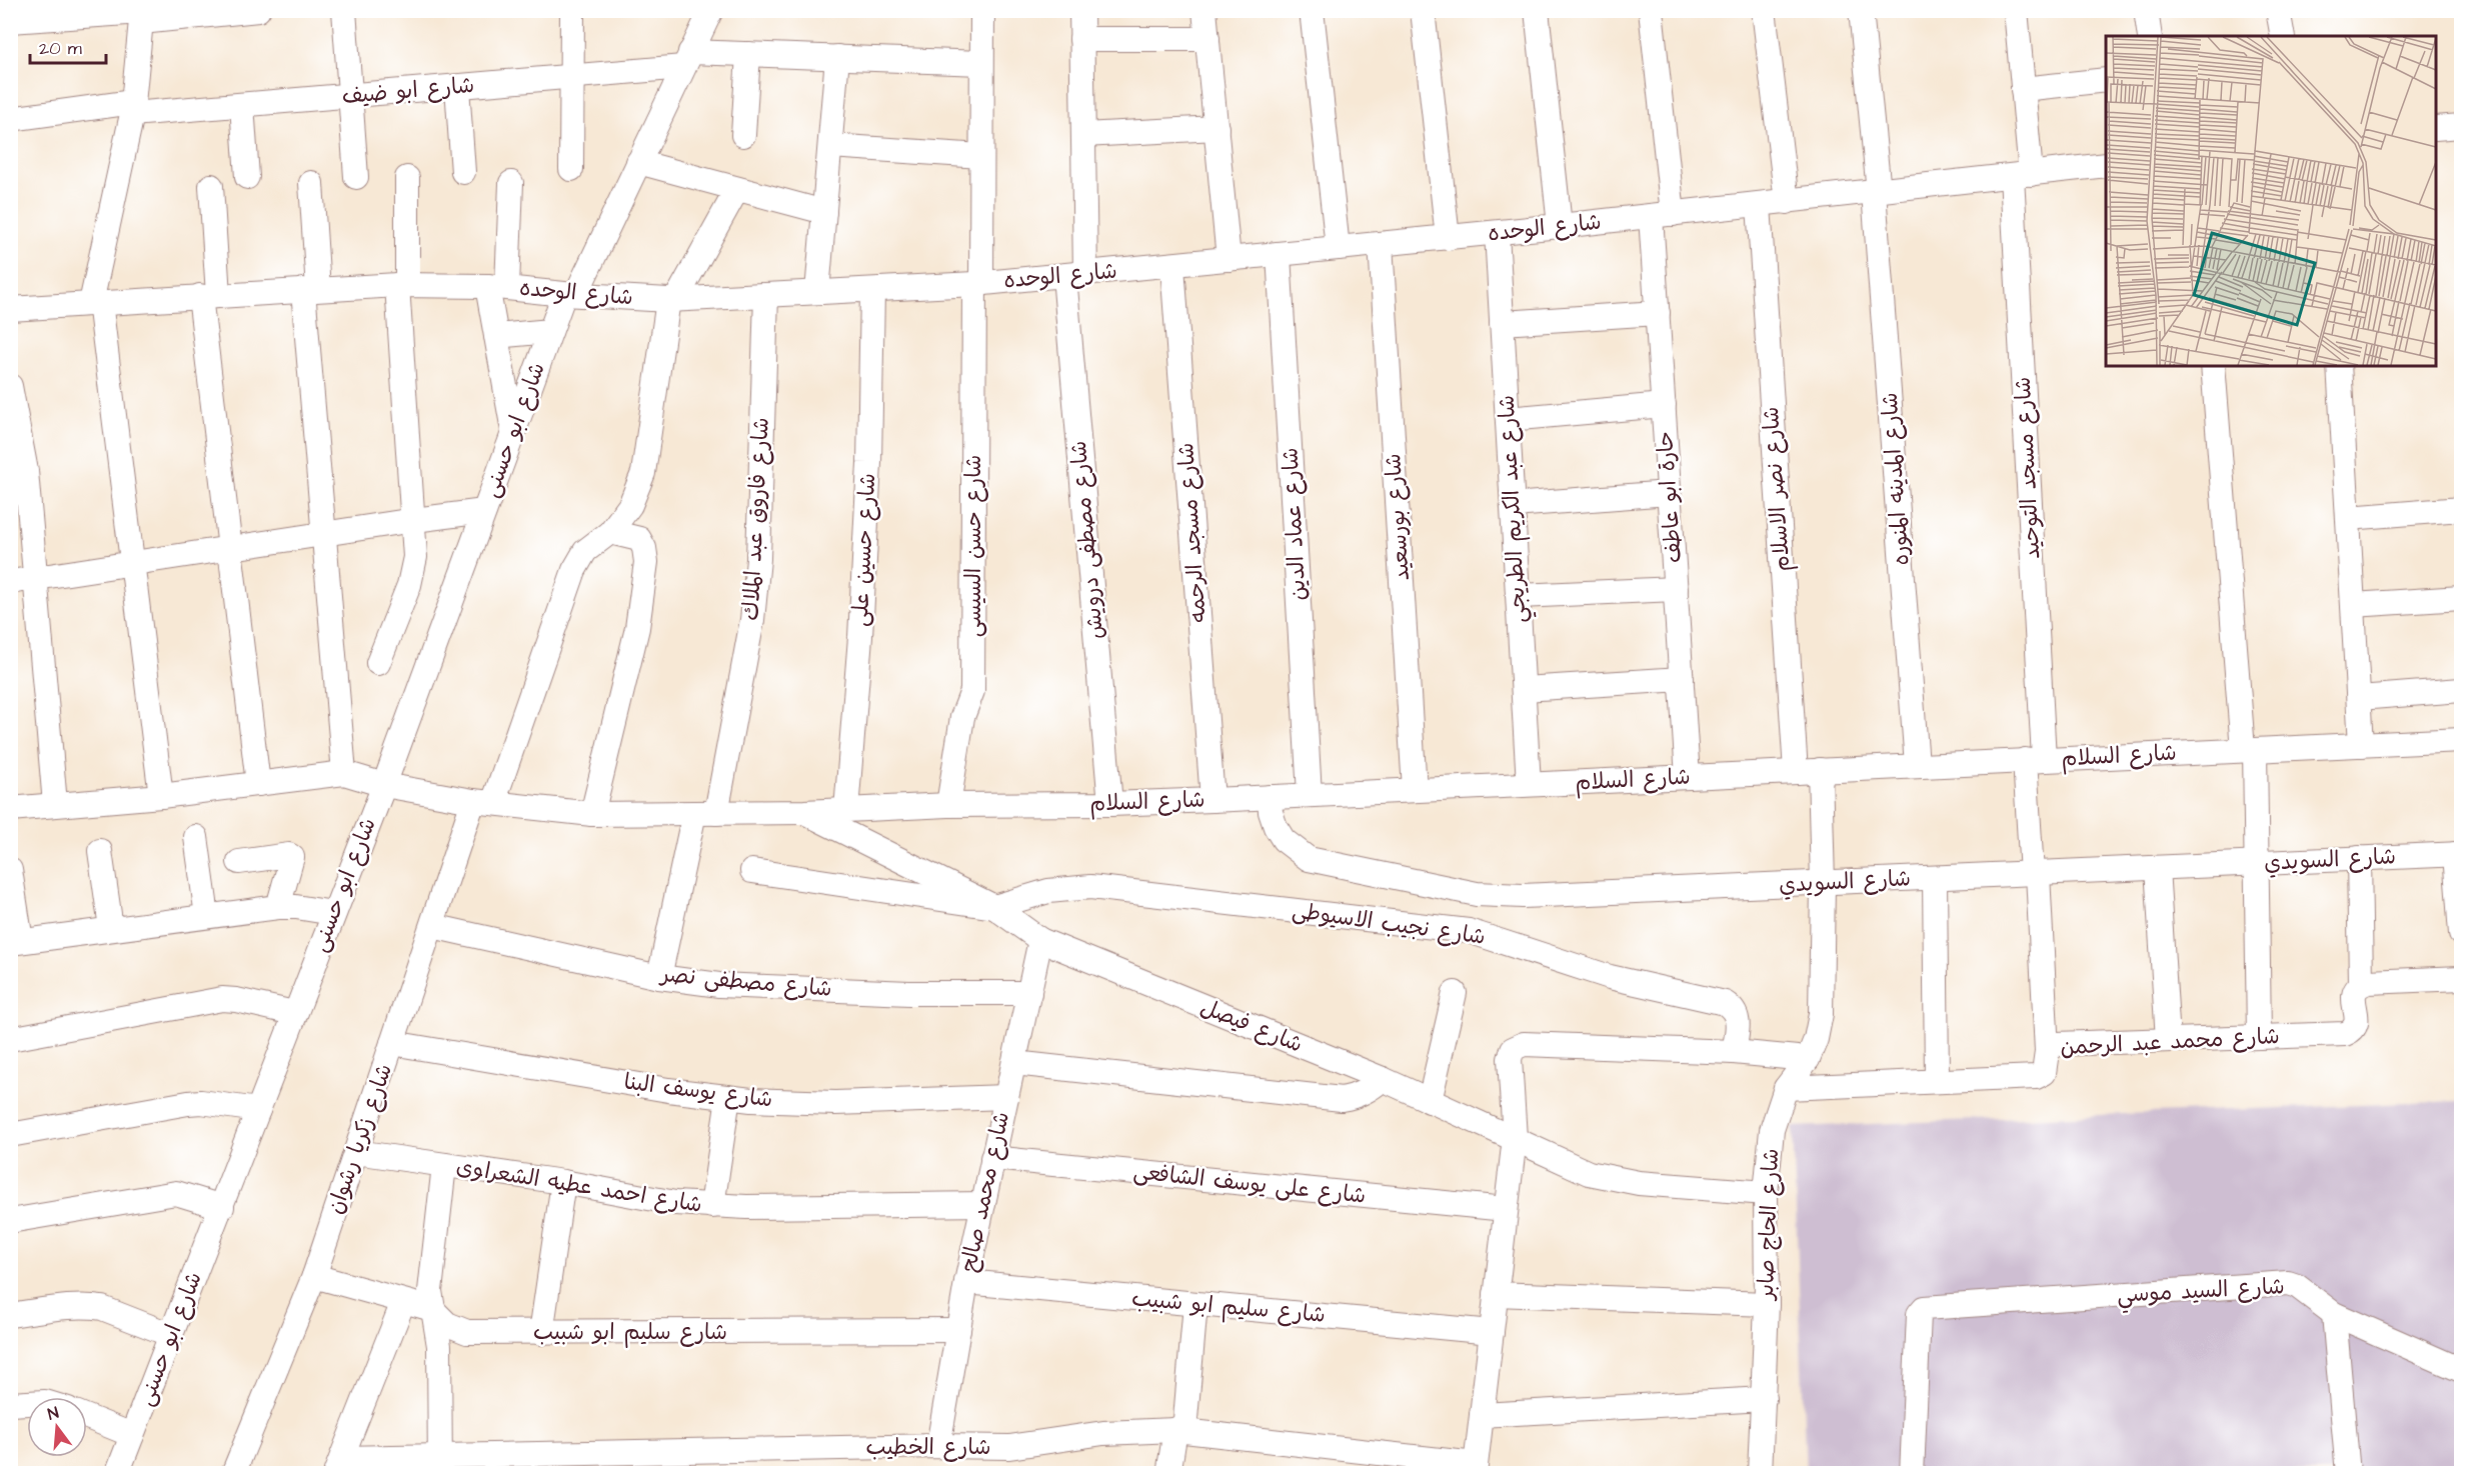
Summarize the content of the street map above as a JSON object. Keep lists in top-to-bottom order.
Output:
{
  "streets": {
    "street": [
      "شارع ابو ضيف",
      "شارع الوحده",
      "شارع ابو حسنى",
      "شارع مسجد التوحيد",
      "شارع المدينه المنوره",
      "شارع نصر الاسلام",
      "حارة ابو عاطف",
      "شارع عبد الكريم الطريجي",
      "شارع بورسعيد",
      "شارع فاروق عبد الملاك",
      "شارع عماد الدين",
      "شارع مسجد الرحمه",
      "شارع مصطفى درويش",
      "شارع حسن السيسى",
      "شارع حسين على",
      "شارع السلام",
      "شارع السويدي",
      "شارع نجيب الاسيوطى",
      "شارع مصطفى نصر",
      "شارع فيصل",
      "شارع محمد عبد الرحمن",
      "شارع يوسف البنا",
      "شارع زكريا رشوان",
      "شارع على يوسف الشافعى",
      "شارع احمد عطيه الشعراوى",
      "شارع محمد صالح",
      "شارع الحاج صابر",
      "شارع السيد موسي",
      "شارع سليم ابو شبيب",
      "شارع الخطيب"
    ]
  },
  "crossings": [
    ["شارع ابو ضيف", "شارع ابو حسنى"],
    ["شارع ابو ضيف", "شارع حسن السيسى"],
    ["شارع الوحده", "شارع ابو حسنى"],
    ["شارع الوحده", "شارع مسجد التوحيد"],
    ["شارع الوحده", "شارع المدينه المنوره"],
    ["شارع الوحده", "شارع نصر الاسلام"],
    ["شارع الوحده", "حارة ابو عاطف"],
    ["شارع الوحده", "شارع عبد الكريم الطريجي"],
    ["شارع الوحده", "شارع بورسعيد"],
    ["شارع الوحده", "شارع فاروق عبد الملاك"],
    ["شارع الوحده", "شارع عماد الدين"],
    ["شارع الوحده", "شارع مسجد الرحمه"],
    ["شارع الوحده", "شارع مصطفى درويش"],
    ["شارع الوحده", "شارع حسن السيسى"],
    ["شارع الوحده", "شارع حسين على"],
    ["شارع الوحده", "شارع زكريا رشوان"],
    ["شارع ابو حسنى", "شارع السلام"],
    ["شارع مسجد التوحيد", "شارع السلام"],
    ["شارع مسجد التوحيد", "شارع السويدي"],
    ["شارع مسجد التوحيد", "شارع محمد عبد الرحمن"],
    ["شارع المدينه المنوره", "شارع السلام"],
    ["شارع نصر الاسلام", "شارع السلام"],
    ["حارة ابو عاطف", "شارع السلام"],
    ["شارع عبد الكريم الطريجي", "شارع السلام"],
    ["شارع بورسعيد", "شارع السلام"],
    ["شارع فاروق عبد الملاك", "شارع السلام"],
    ["شارع فاروق عبد الملاك", "شارع مصطفى نصر"],
    ["شارع عماد الدين", "شارع السلام"],
    ["شارع مسجد الرحمه", "شارع السلام"],
    ["شارع مصطفى درويش", "شارع السلام"],
    ["شارع حسن السيسى", "شارع السلام"],
    ["شارع حسين على", "شارع السلام"],
    ["شارع السلام", "شارع السويدي"],
    ["شارع السلام", "شارع نجيب الاسيوطى"],
    ["شارع السلام", "شارع فيصل"],
    ["شارع السلام", "شارع زكريا رشوان"],
    ["شارع السلام", "شارع الحاج صابر"],
    ["شارع السويدي", "شارع الحاج صابر"],
    ["شارع نجيب الاسيوطى", "شارع فيصل"],
    ["شارع مصطفى نصر", "شارع زكريا رشوان"],
    ["شارع مصطفى نصر", "شارع محمد صالح"],
    ["شارع فيصل", "شارع محمد صالح"],
    ["شارع فيصل", "شارع الحاج صابر"],
    ["شارع محمد عبد الرحمن", "شارع الحاج صابر"],
    ["شارع يوسف البنا", "شارع زكريا رشوان"],
    ["شارع يوسف البنا", "شارع محمد صالح"],
    ["شارع زكريا رشوان", "شارع احمد عطيه الشعراوى"],
    ["شارع زكريا رشوان", "شارع سليم ابو شبيب"],
    ["شارع على يوسف الشافعى", "شارع محمد صالح"],
    ["شارع احمد عطيه الشعراوى", "شارع محمد صالح"],
    ["شارع محمد صالح", "شارع سليم ابو شبيب"],
    ["شارع محمد صالح", "شارع الخطيب"]
  ],
  "scale_bar": "20 m",
  "north": "top"
}
